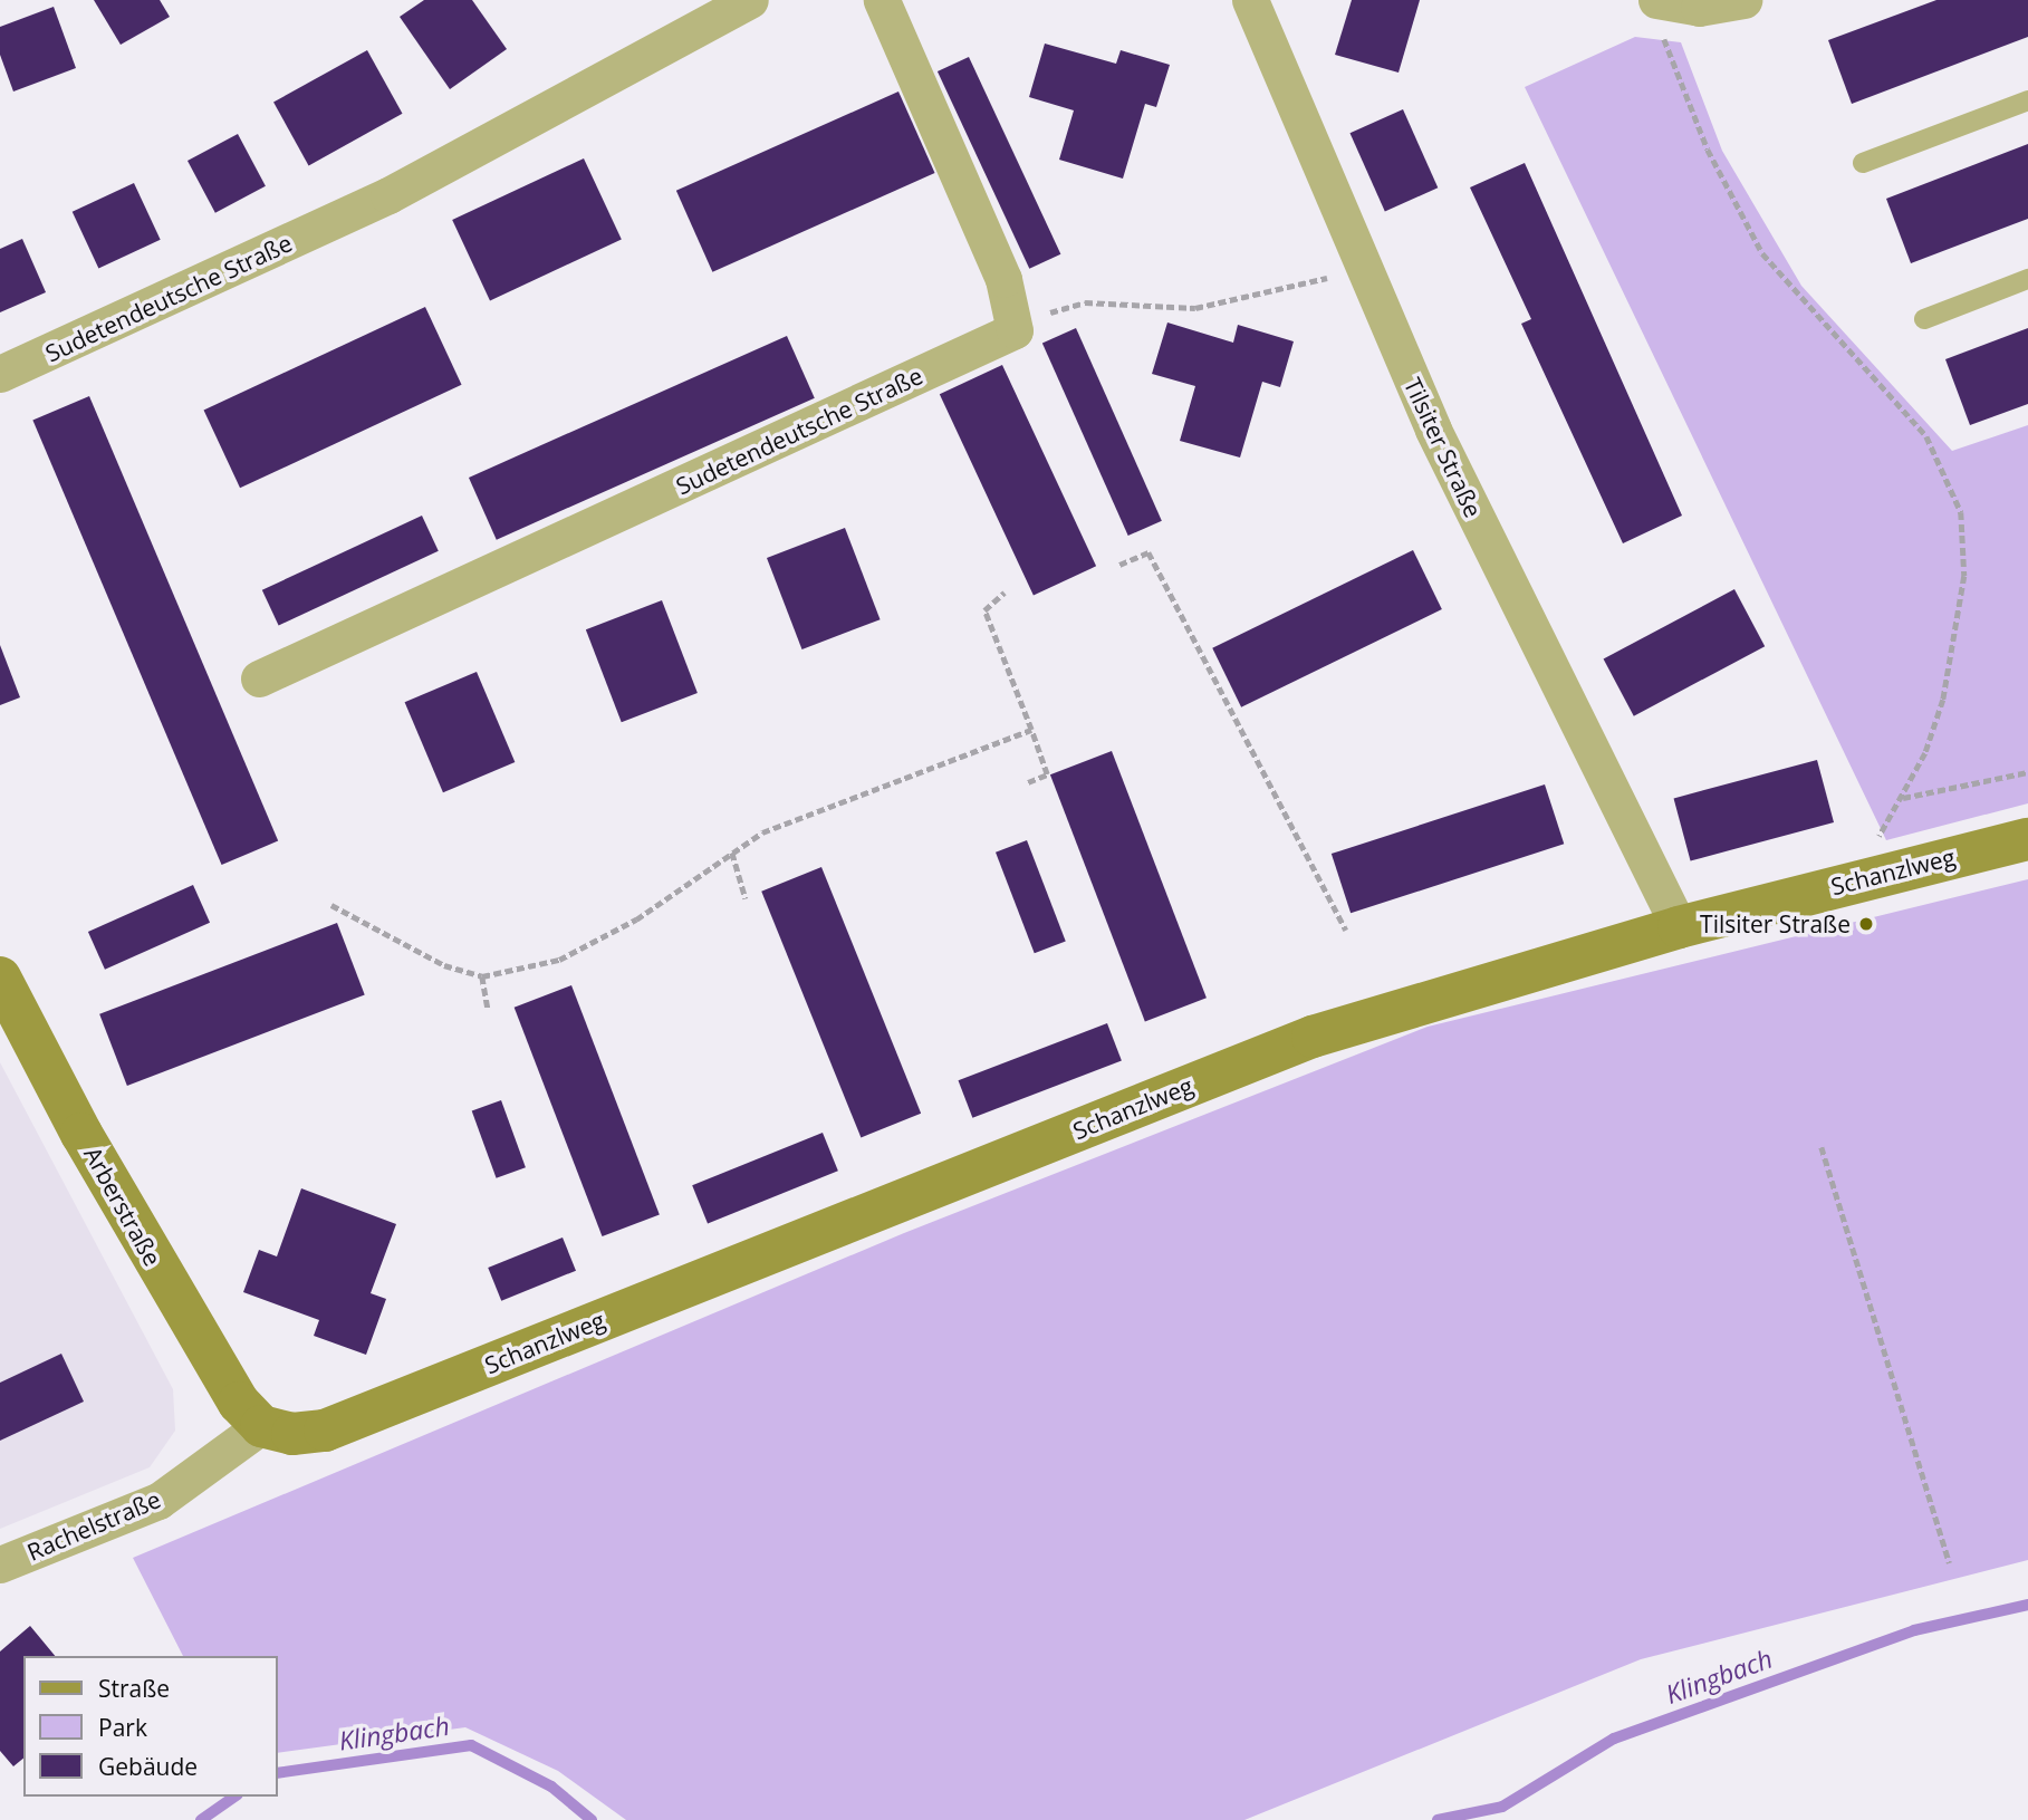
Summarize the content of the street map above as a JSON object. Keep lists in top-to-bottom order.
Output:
{
  "streets": {
    "street": [
      "Sudetendeutsche Straße",
      "Tilsiter Straße",
      "Schanzlweg",
      "Arberstraße",
      "Rachelstraße"
    ]
  },
  "crossings": [
    ["Tilsiter Straße", "Schanzlweg"],
    ["Schanzlweg", "Arberstraße"],
    ["Schanzlweg", "Rachelstraße"],
    ["Arberstraße", "Rachelstraße"]
  ],
  "water": ["Klingbach"],
  "places": ["Tilsiter Straße"],
  "legend": ["Straße", "Park", "Gebäude"]
}
